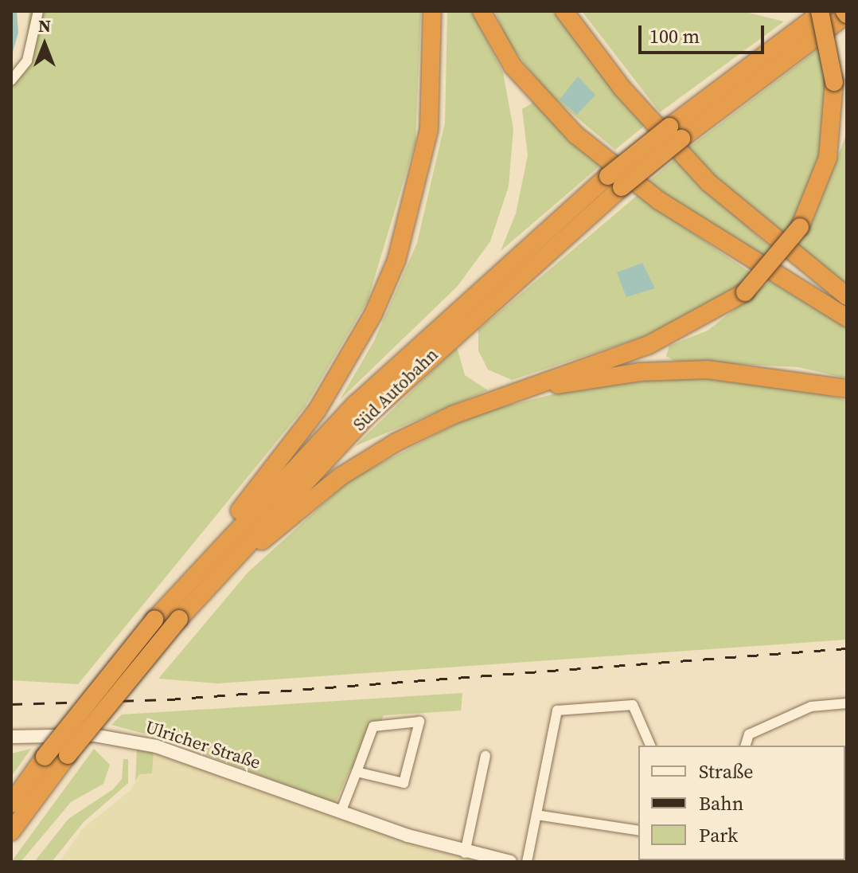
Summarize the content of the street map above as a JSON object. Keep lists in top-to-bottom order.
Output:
{
  "streets": {
    "highway": ["Süd Autobahn"],
    "street": ["Ulricher Straße"]
  },
  "legend": ["Straße", "Bahn", "Park"],
  "scale_bar": "100 m",
  "north": "top"
}
